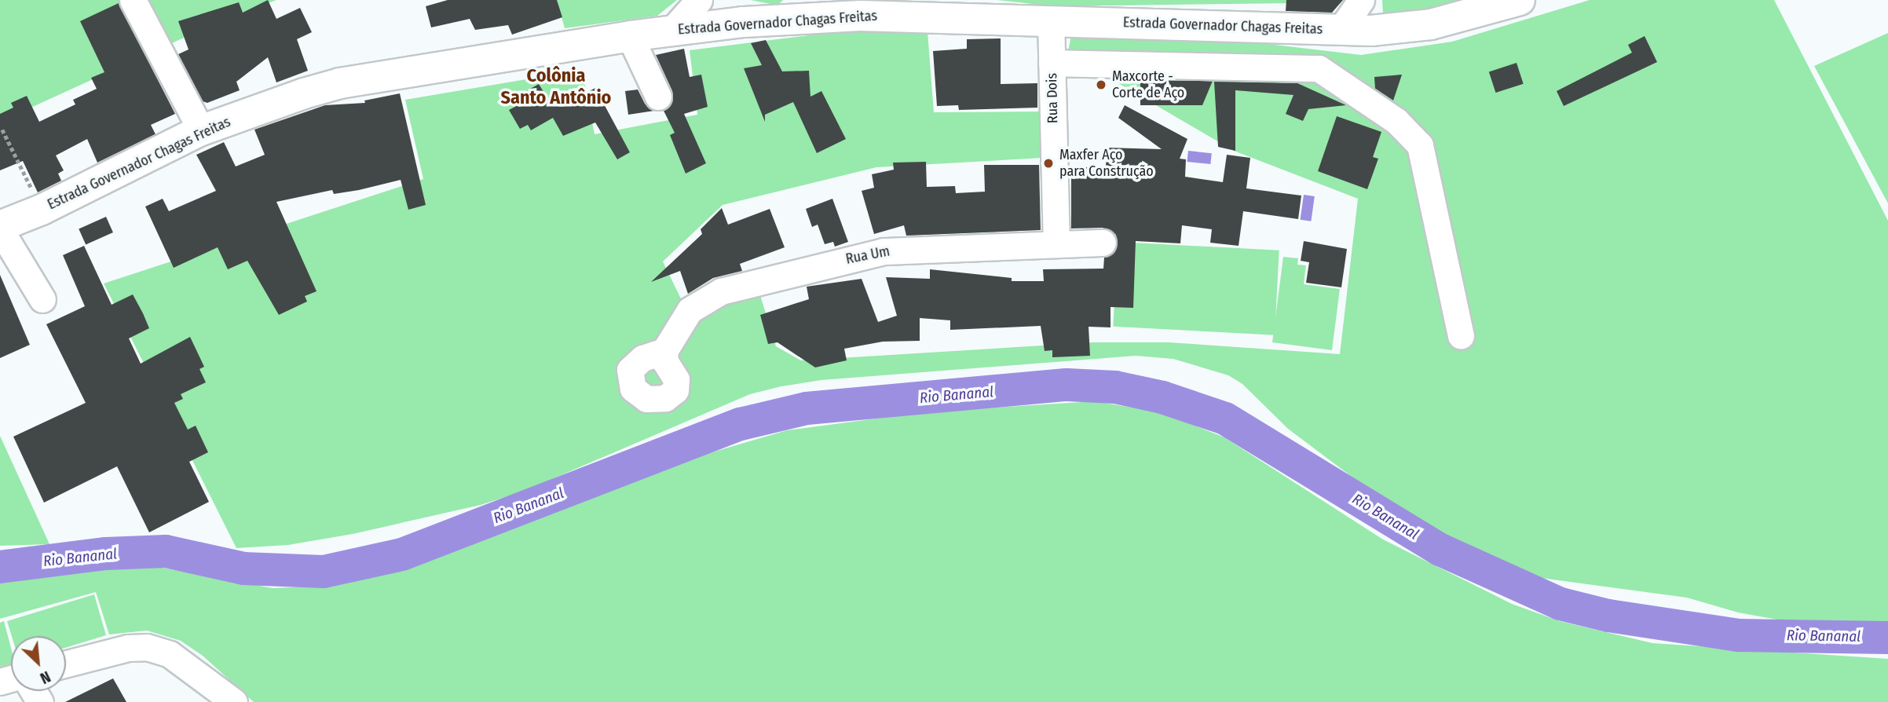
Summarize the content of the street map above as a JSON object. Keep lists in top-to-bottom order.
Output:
{
  "streets": {
    "main road": ["Estrada Governador Chagas Freitas"],
    "street": ["Rua Dois", "Rua Um"]
  },
  "crossings": [
    ["Estrada Governador Chagas Freitas", "Rua Dois"],
    ["Rua Dois", "Rua Um"]
  ],
  "districts": ["Colônia Santo Antônio"],
  "water": ["Rio Bananal"],
  "places": ["Maxcorte - Corte de Aço", "Maxfer Aço para Construção"],
  "north": "bottom right"
}
